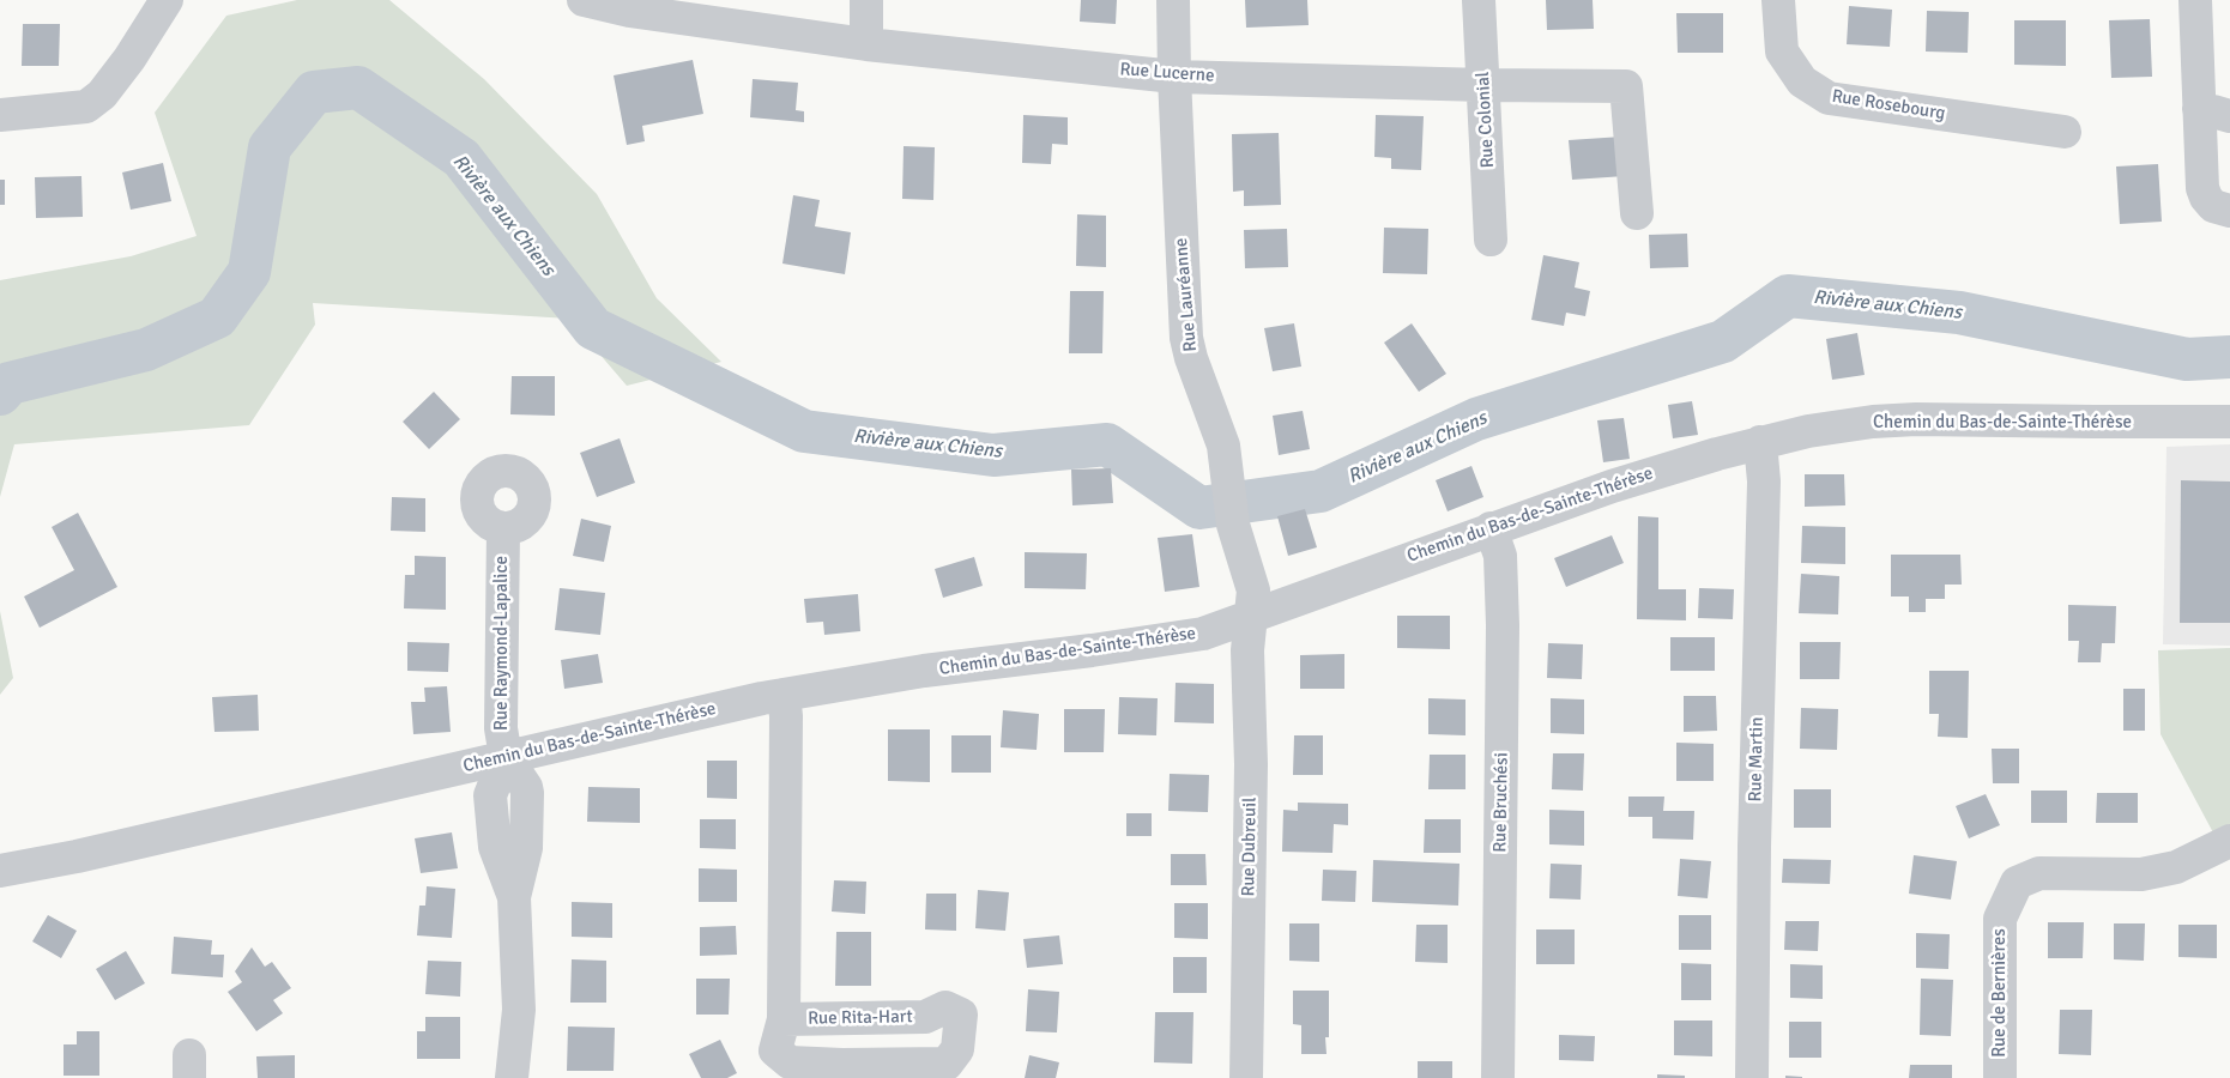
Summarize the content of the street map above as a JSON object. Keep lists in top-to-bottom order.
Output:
{
  "streets": {
    "street": [
      "Rue Lucerne",
      "Rue Rosebourg",
      "Rue Colonial",
      "Rue Lauréanne",
      "Chemin du Bas-de-Sainte-Thérèse",
      "Rue Raymond-Lapalice",
      "Rue Martin",
      "Rue Bruchési",
      "Rue Dubreuil",
      "Rue de Bernières",
      "Rue Rita-Hart"
    ]
  },
  "crossings": [
    ["Rue Lucerne", "Rue Colonial"],
    ["Rue Lucerne", "Rue Lauréanne"],
    ["Rue Lauréanne", "Chemin du Bas-de-Sainte-Thérèse"],
    ["Rue Lauréanne", "Rue Dubreuil"],
    ["Chemin du Bas-de-Sainte-Thérèse", "Rue Raymond-Lapalice"],
    ["Chemin du Bas-de-Sainte-Thérèse", "Rue Martin"],
    ["Chemin du Bas-de-Sainte-Thérèse", "Rue Bruchési"],
    ["Chemin du Bas-de-Sainte-Thérèse", "Rue Dubreuil"],
    ["Chemin du Bas-de-Sainte-Thérèse", "Rue Rita-Hart"]
  ],
  "water": ["Rivière aux Chiens"]
}
